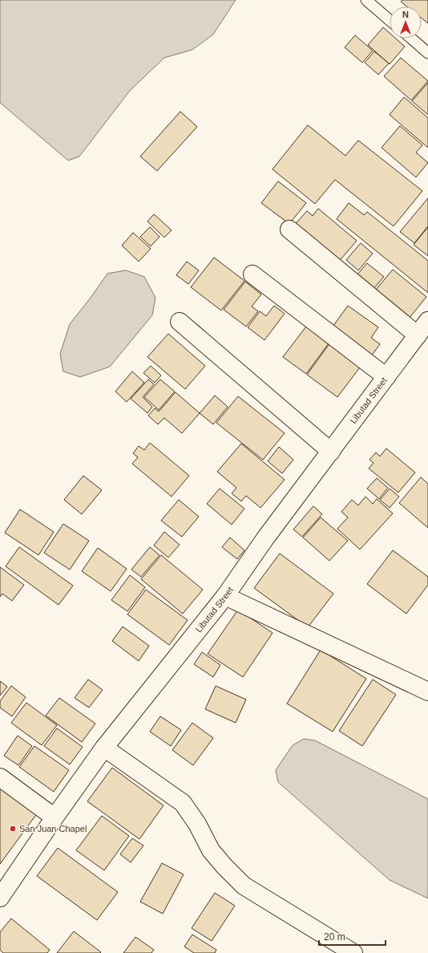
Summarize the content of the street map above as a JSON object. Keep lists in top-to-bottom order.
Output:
{
  "streets": {
    "street": ["Libutad Street"]
  },
  "places": ["San Juan Chapel"],
  "scale_bar": "20 m",
  "north": "top"
}
